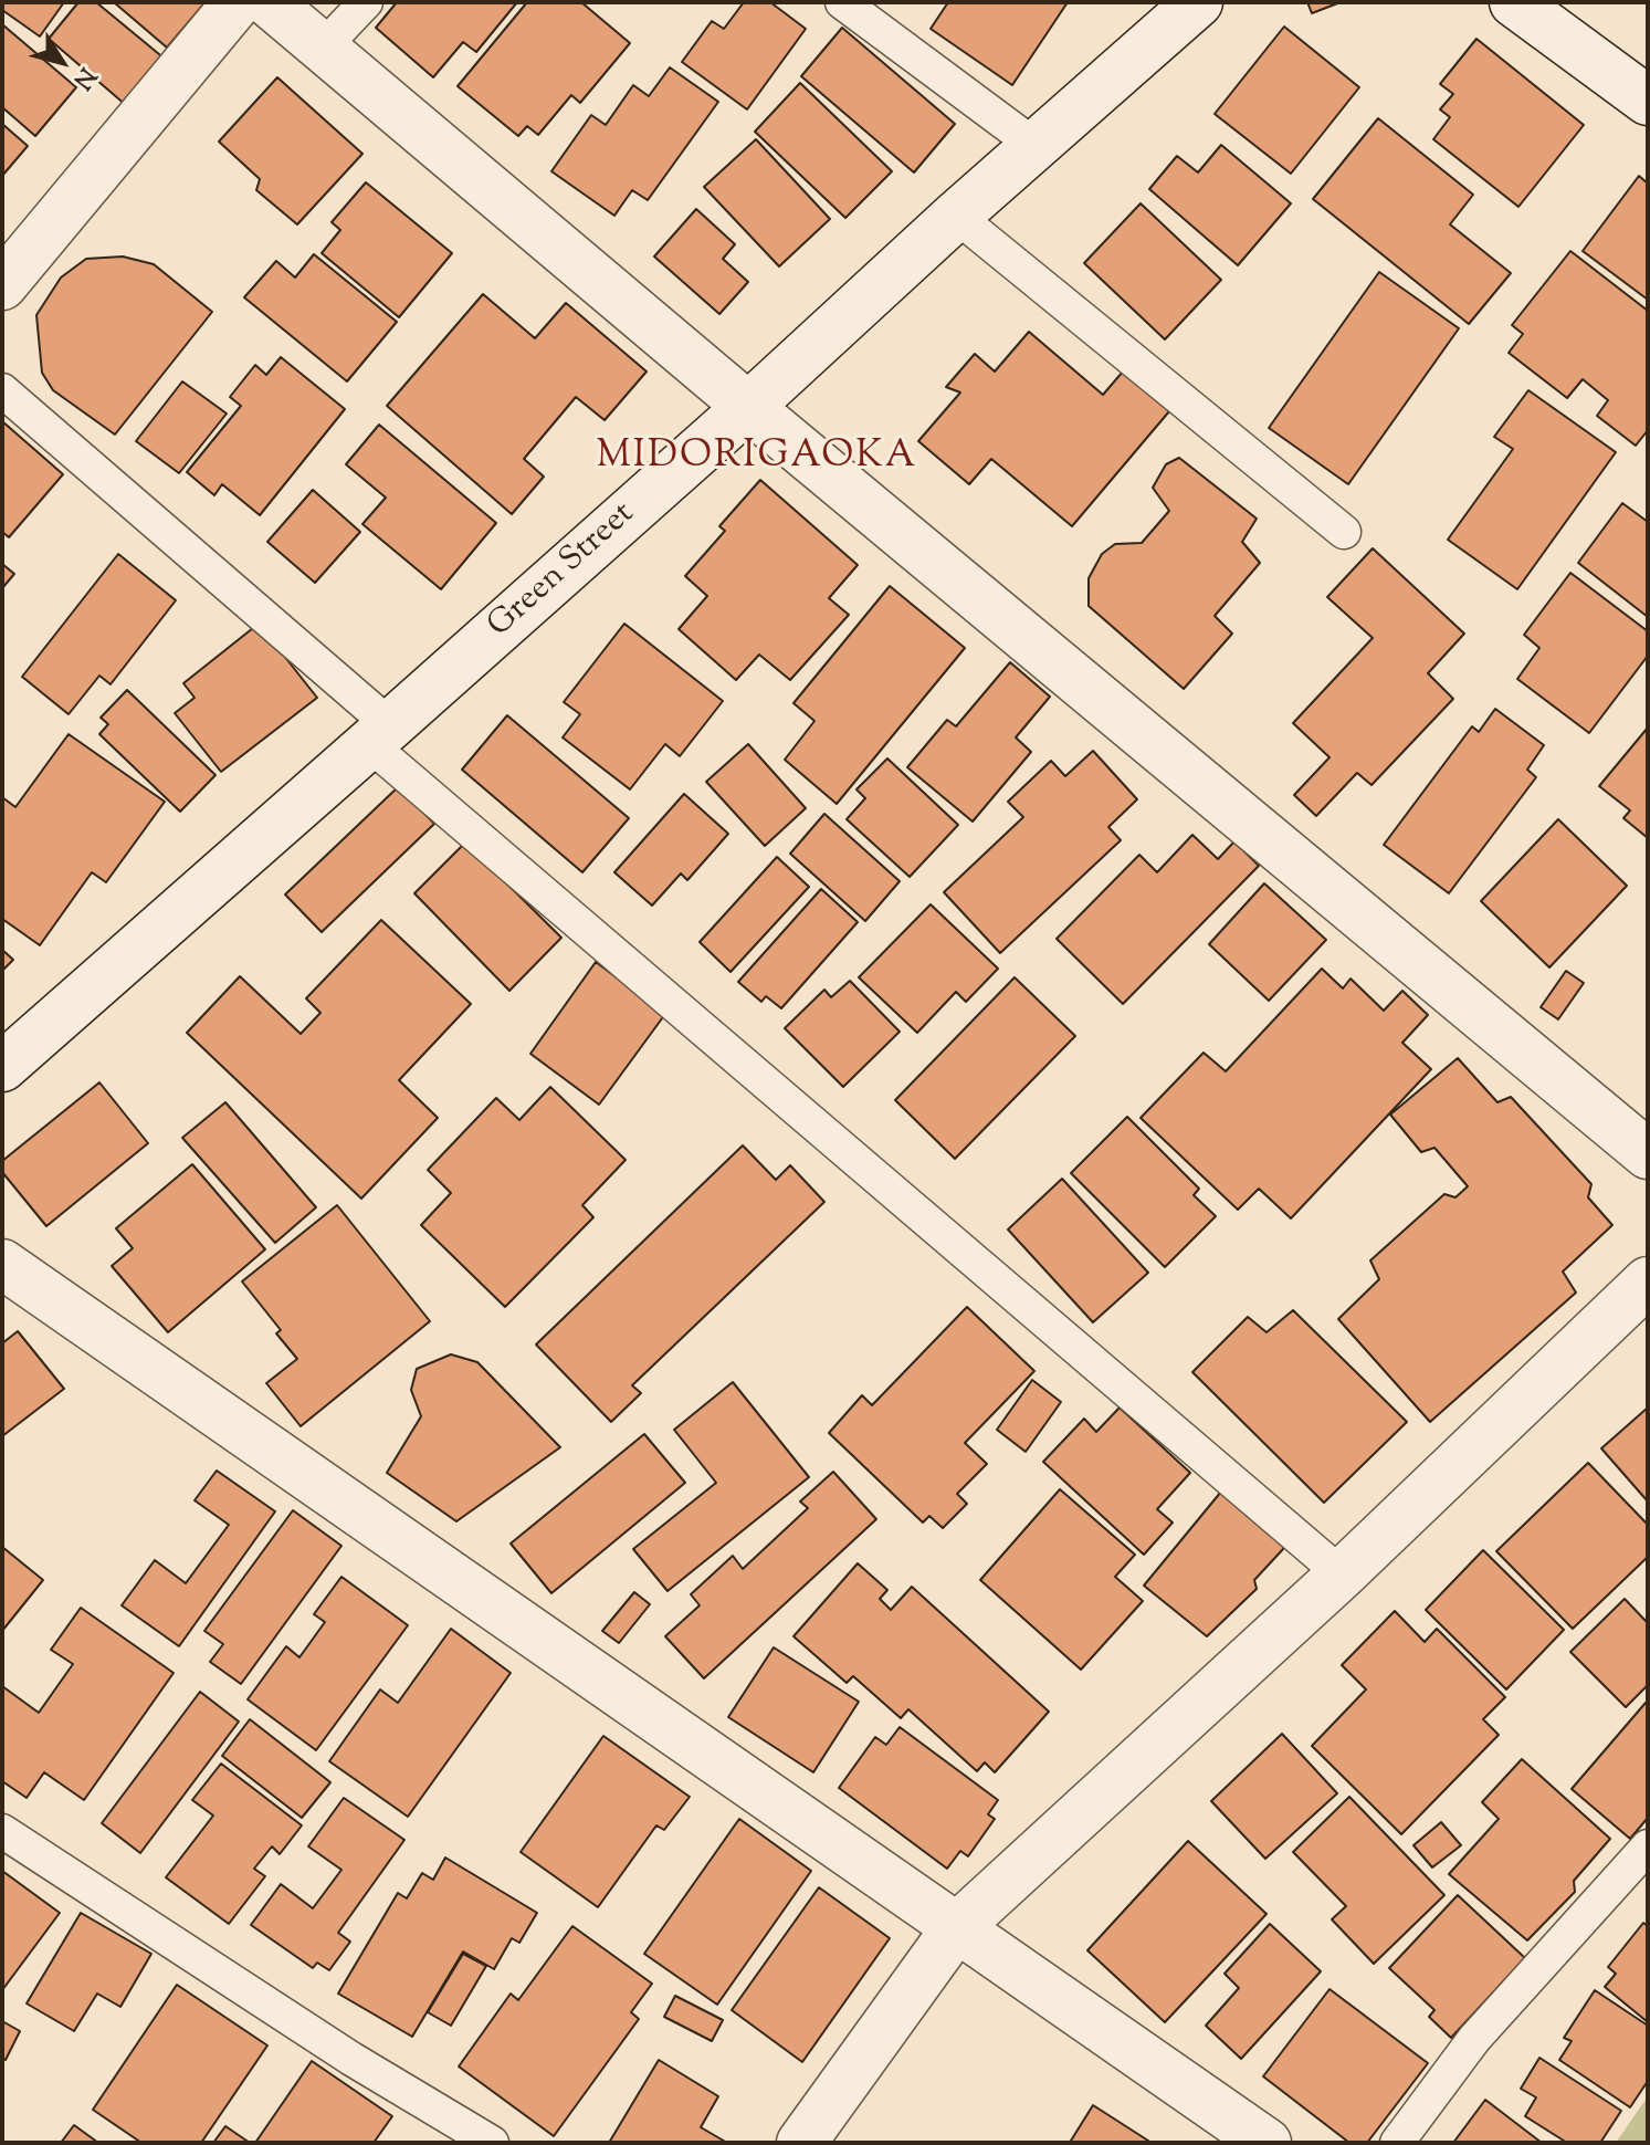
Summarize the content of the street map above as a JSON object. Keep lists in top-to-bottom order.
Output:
{
  "streets": {
    "street": ["Green Street"]
  },
  "districts": ["MIDORIGAOKA"],
  "north": "bottom right"
}
